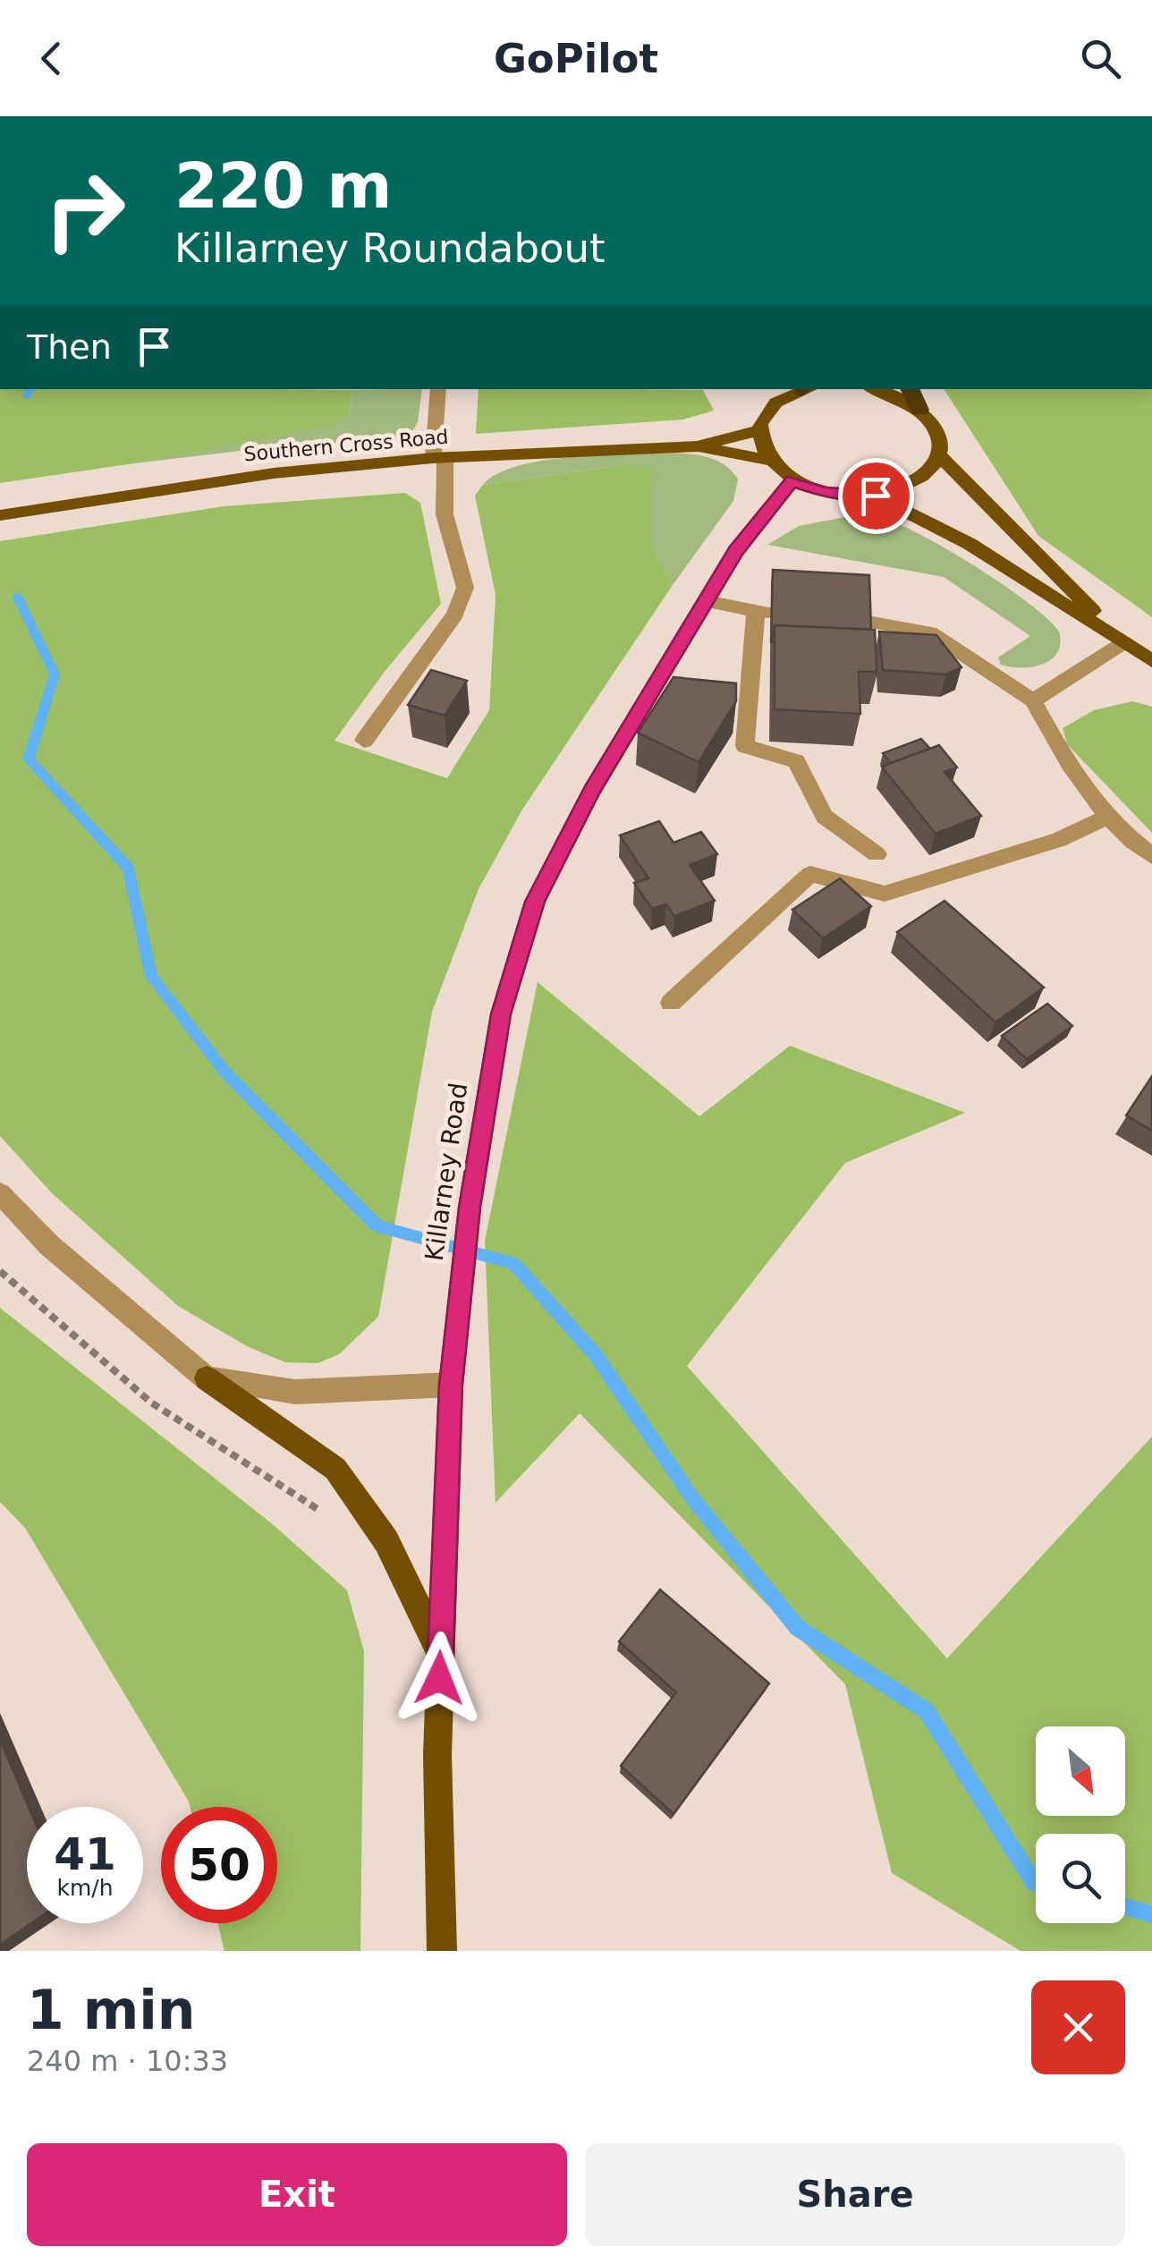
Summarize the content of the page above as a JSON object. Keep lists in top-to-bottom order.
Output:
{
  "streets": {
    "main road": ["Southern Cross Road", "Killarney Road"]
  },
  "north": "bottom right",
  "page": {
    "header": "GoPilot",
    "turn": ["220 m", "Killarney Roundabout"],
    "then": "Then",
    "speed": "41 km/h",
    "limit": "50",
    "heading": ["1 min", "240 m · 10:33"],
    "buttons": ["Exit", "Share"]
  }
}
